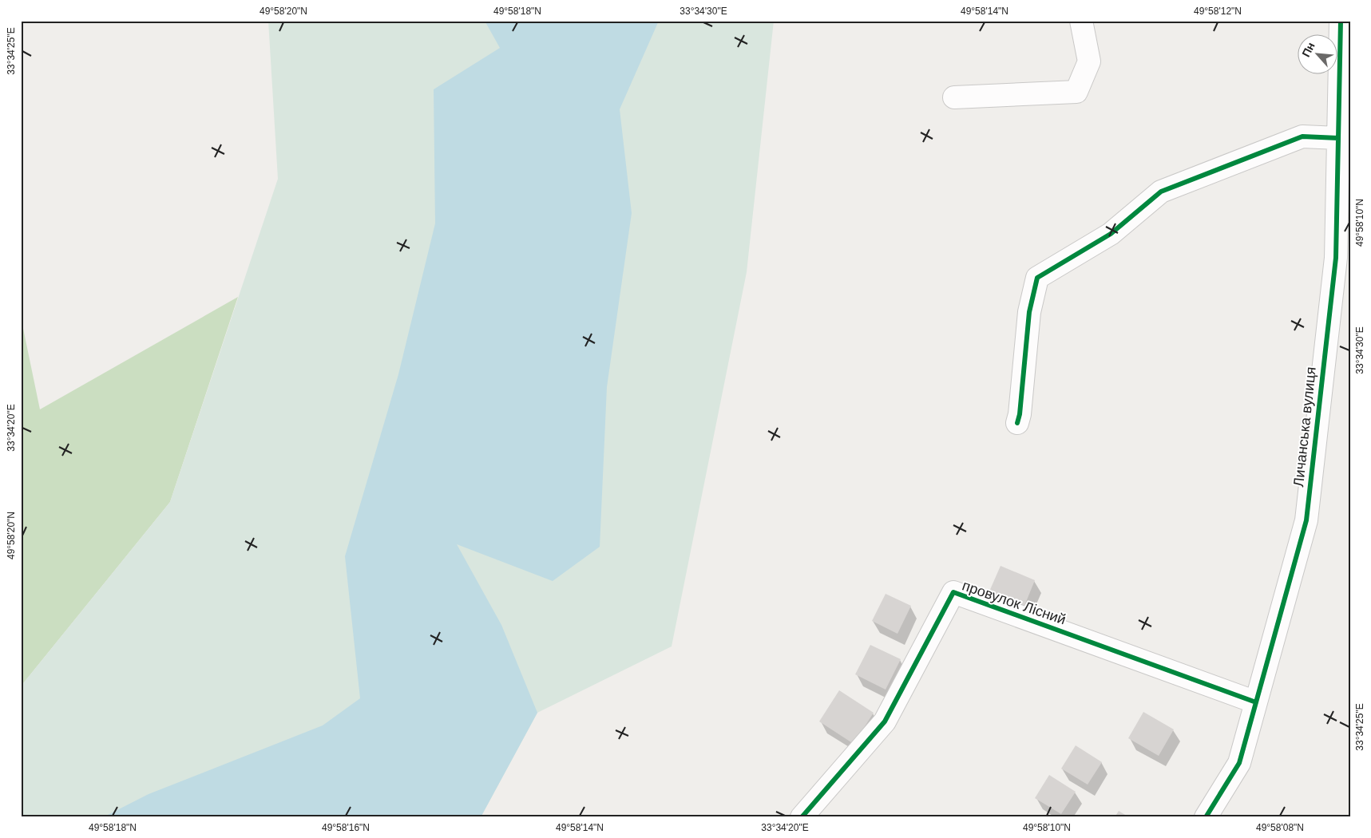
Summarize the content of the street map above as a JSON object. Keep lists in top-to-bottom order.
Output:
{
  "streets": {
    "street": ["Личанська вулиця", "провулок Лісний"]
  },
  "crossings": [
    ["Личанська вулиця", "провулок Лісний"]
  ],
  "north": "top left",
  "coordinates": [
    "49°58'20\"N",
    "49°58'18\"N",
    "33°34'30\"E",
    "49°58'14\"N",
    "49°58'12\"N",
    "33°34'25\"E",
    "49°58'10\"N",
    "33°34'20\"E",
    "49°58'16\"N",
    "49°58'08\"N"
  ]
}
